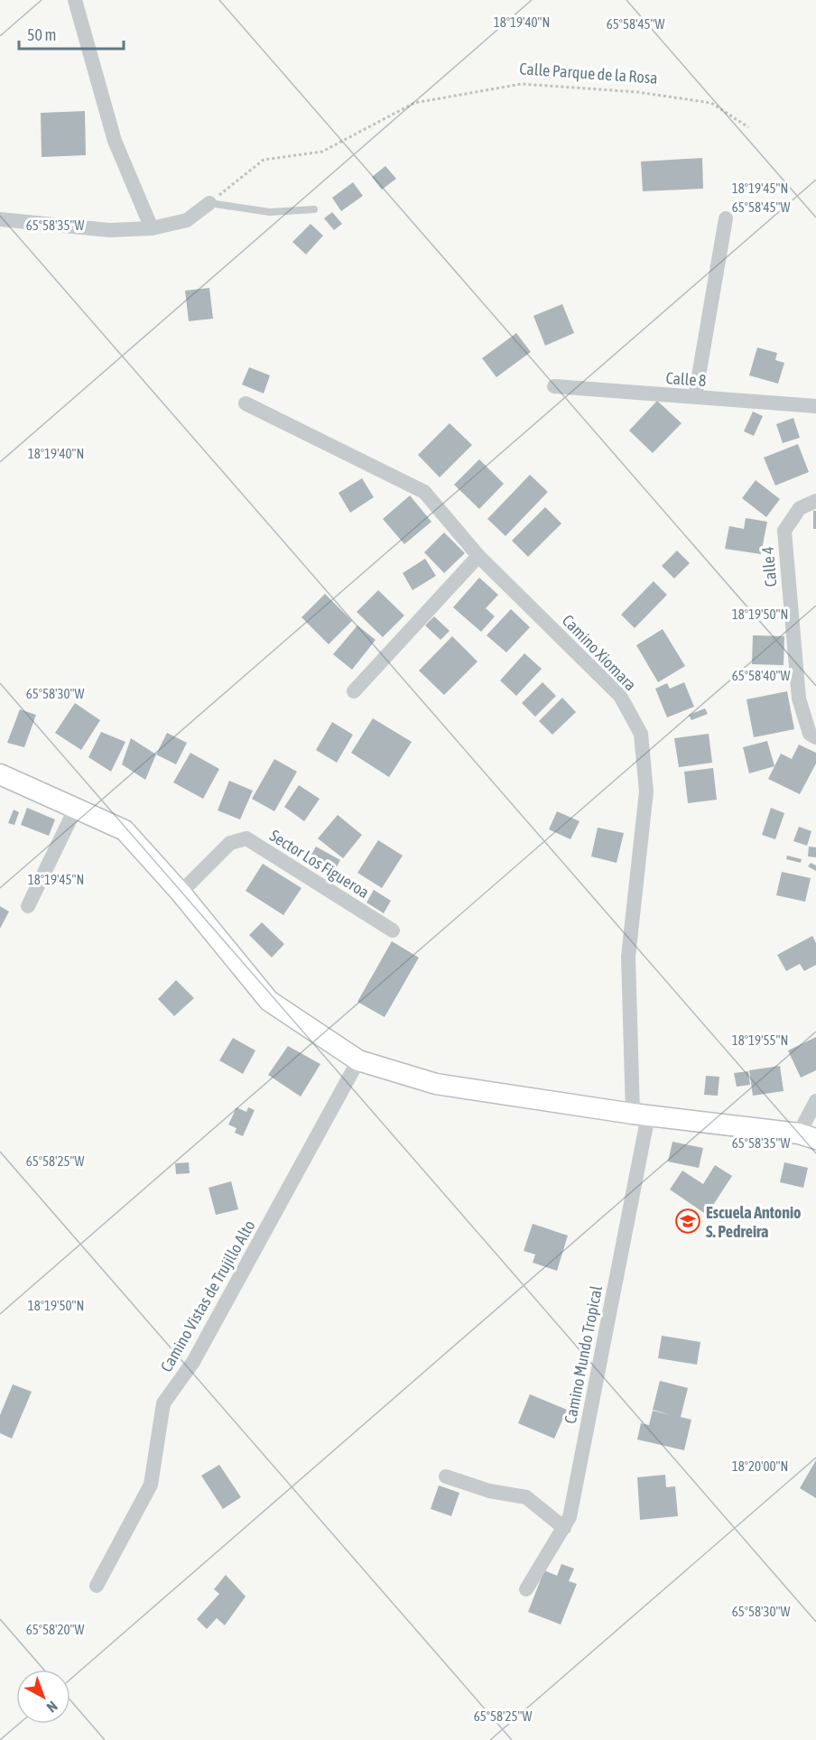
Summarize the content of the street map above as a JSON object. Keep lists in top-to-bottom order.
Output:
{
  "streets": {
    "street": [
      "Calle 8",
      "Calle 4",
      "Camino Xiomara",
      "Sector Los Figueroa",
      "Camino Vistas de Trujillo Alto",
      "Camino Mundo Tropical"
    ],
    "path": ["Calle Parque de la Rosa"]
  },
  "crossings": [
    ["Camino Xiomara", "Camino Mundo Tropical"]
  ],
  "places": {
    "school or university": ["Escuela Antonio S. Pedreira"]
  },
  "scale_bar": "50 m",
  "north": "bottom right",
  "coordinates": [
    "18°19'40\"N",
    "65°58'45\"W",
    "18°19'45\"N",
    "65°58'35\"W",
    "18°19'50\"N",
    "65°58'40\"W",
    "65°58'30\"W",
    "18°19'55\"N",
    "65°58'25\"W",
    "18°20'00\"N",
    "65°58'20\"W"
  ]
}
